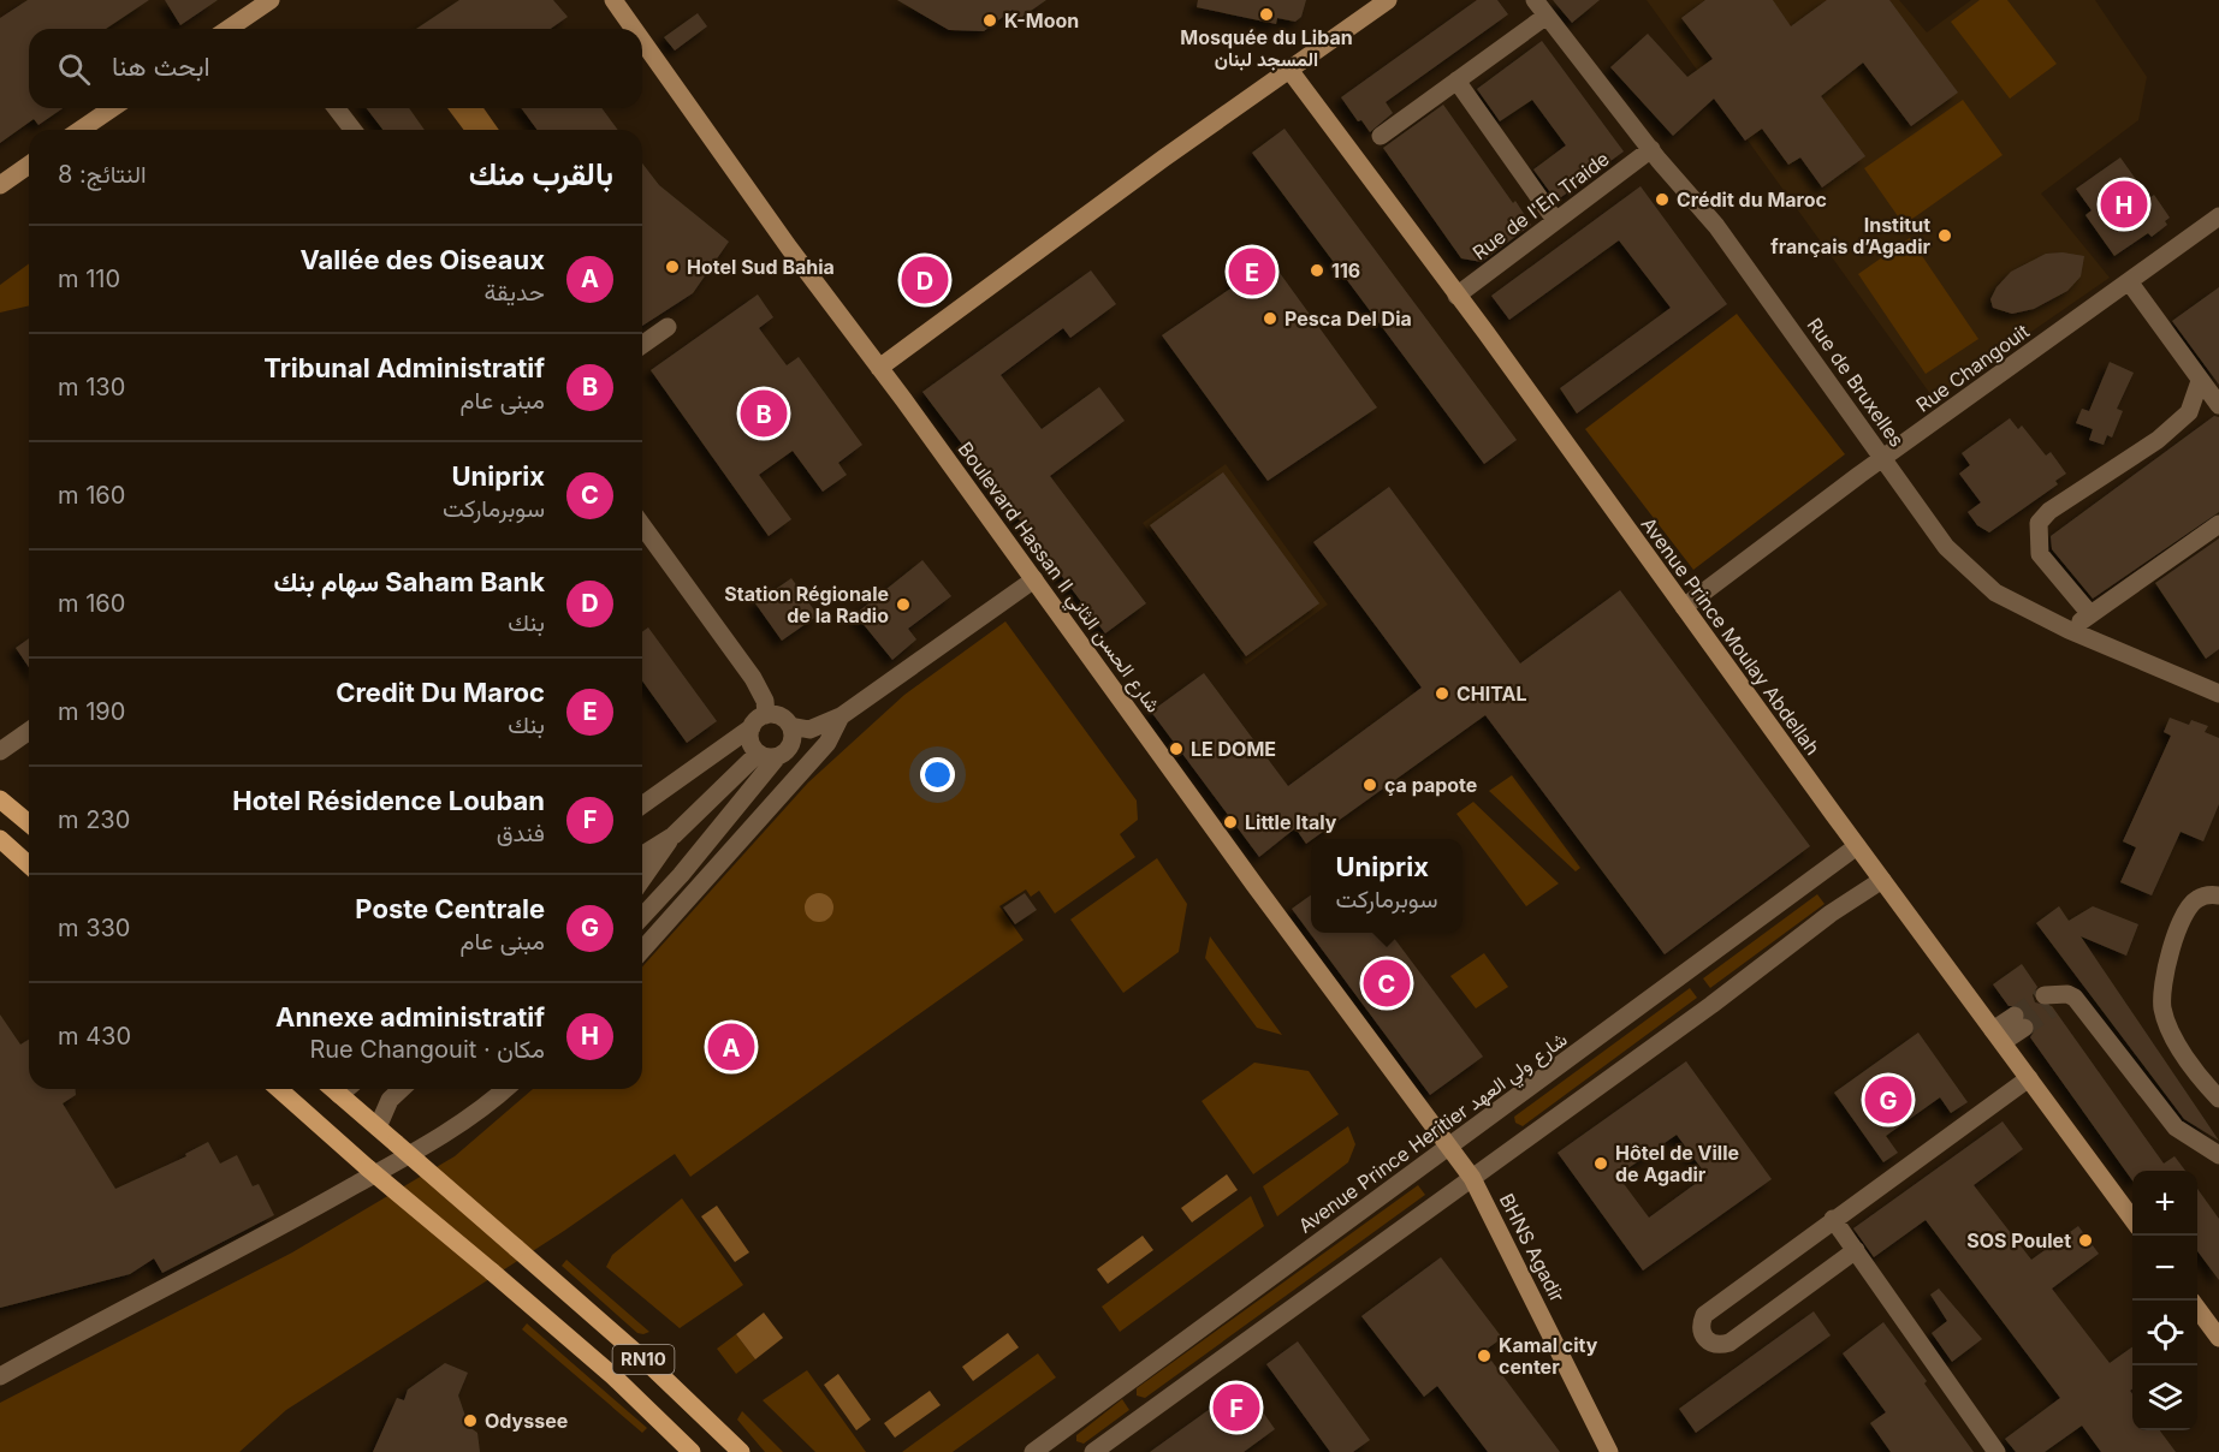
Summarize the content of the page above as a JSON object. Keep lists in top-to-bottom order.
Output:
{
  "streets": {
    "main road": ["RN10"],
    "street": [
      "Rue de l'En Traide",
      "Rue Changouit",
      "Rue de Bruxelles",
      "Boulevard Hassan II شارع الحسن الثاني",
      "Avenue Prince Moulay Abdellah",
      "Avenue Prince Heritier شارع ولي العهد",
      "BHNS Agadir"
    ]
  },
  "crossings": [
    ["Rue de l'En Traide", "Rue de Bruxelles"],
    ["Rue de l'En Traide", "Avenue Prince Moulay Abdellah"],
    ["Rue Changouit", "Rue de Bruxelles"],
    ["Rue Changouit", "Avenue Prince Moulay Abdellah"],
    ["Boulevard Hassan II شارع الحسن الثاني", "Avenue Prince Heritier شارع ولي العهد"],
    ["Boulevard Hassan II شارع الحسن الثاني", "BHNS Agadir"],
    ["Avenue Prince Moulay Abdellah", "Avenue Prince Heritier شارع ولي العهد"]
  ],
  "places": [
    "Mosquée du Liban المسجد لبنان",
    "K-Moon",
    "Crédit du Maroc",
    "Institut français d’Agadir",
    "Hotel Sud Bahia",
    "116",
    "Pesca Del Dia",
    "Station Régionale de la Radio",
    "CHITAL",
    "LE DOME",
    "ça papote",
    "Little Italy",
    "Hôtel de Ville de Agadir",
    "SOS Poulet",
    "Kamal city center",
    "Odyssee"
  ],
  "page": {
    "search": "ابحث هنا",
    "heading": ["بالقرب منك", "النتائج: 8"],
    "pins": [
      "H",
      "E",
      "D",
      "B",
      "C",
      "A",
      "G",
      "F"
    ],
    "list": [
      {
        "mark": "A",
        "name": "Vallée des Oiseaux",
        "note": "حديقة",
        "value": "110 m"
      },
      {
        "mark": "B",
        "name": "Tribunal Administratif",
        "note": "مبنى عام",
        "value": "130 m"
      },
      {
        "mark": "C",
        "name": "Uniprix",
        "note": "سوبرماركت",
        "value": "160 m"
      },
      {
        "mark": "D",
        "name": "Saham Bank سهام بنك",
        "note": "بنك",
        "value": "160 m"
      },
      {
        "mark": "E",
        "name": "Credit Du Maroc",
        "note": "بنك",
        "value": "190 m"
      },
      {
        "mark": "F",
        "name": "Hotel Résidence Louban",
        "note": "فندق",
        "value": "230 m"
      },
      {
        "mark": "G",
        "name": "Poste Centrale",
        "note": "مبنى عام",
        "value": "330 m"
      },
      {
        "mark": "H",
        "name": "Annexe administratif",
        "note": "مكان · Rue Changouit",
        "value": "430 m"
      }
    ],
    "popup": ["Uniprix", "سوبرماركت"],
    "map_buttons": ["+", "−"]
  }
}
